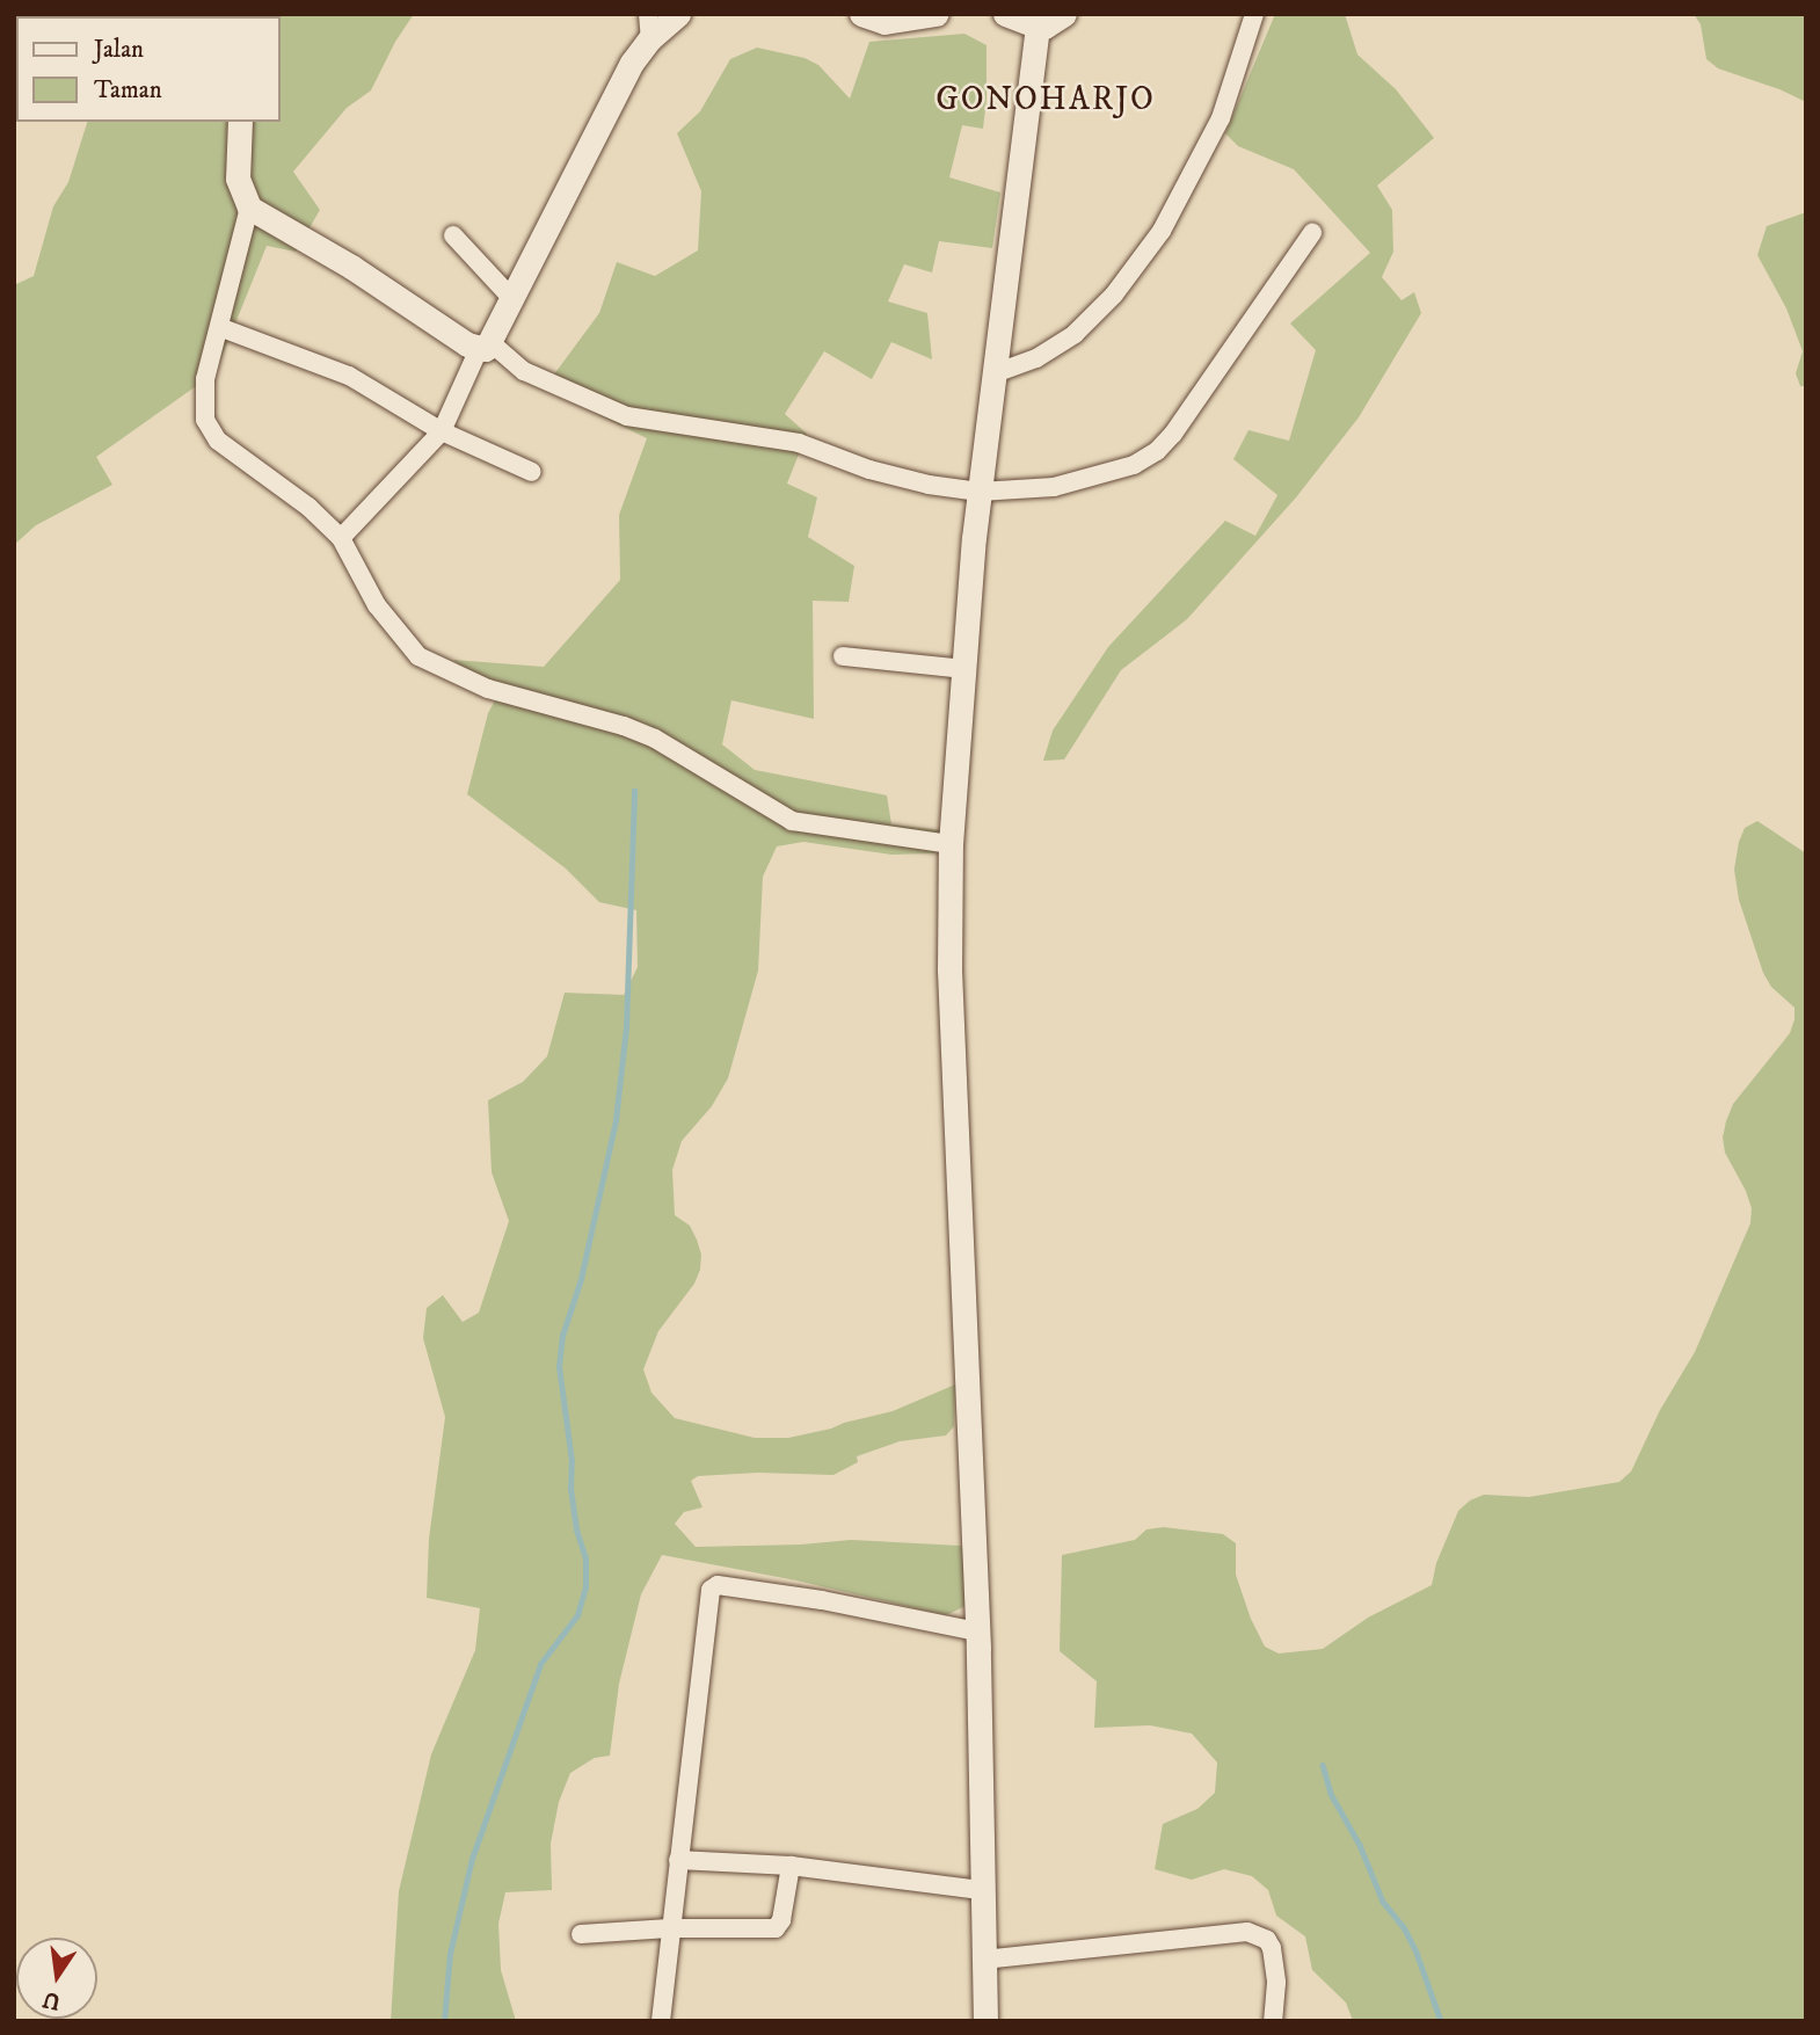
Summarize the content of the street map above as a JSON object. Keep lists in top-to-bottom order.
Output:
{
  "districts": ["GONOHARJO"],
  "legend": ["Jalan", "Taman"],
  "north": "bottom"
}
